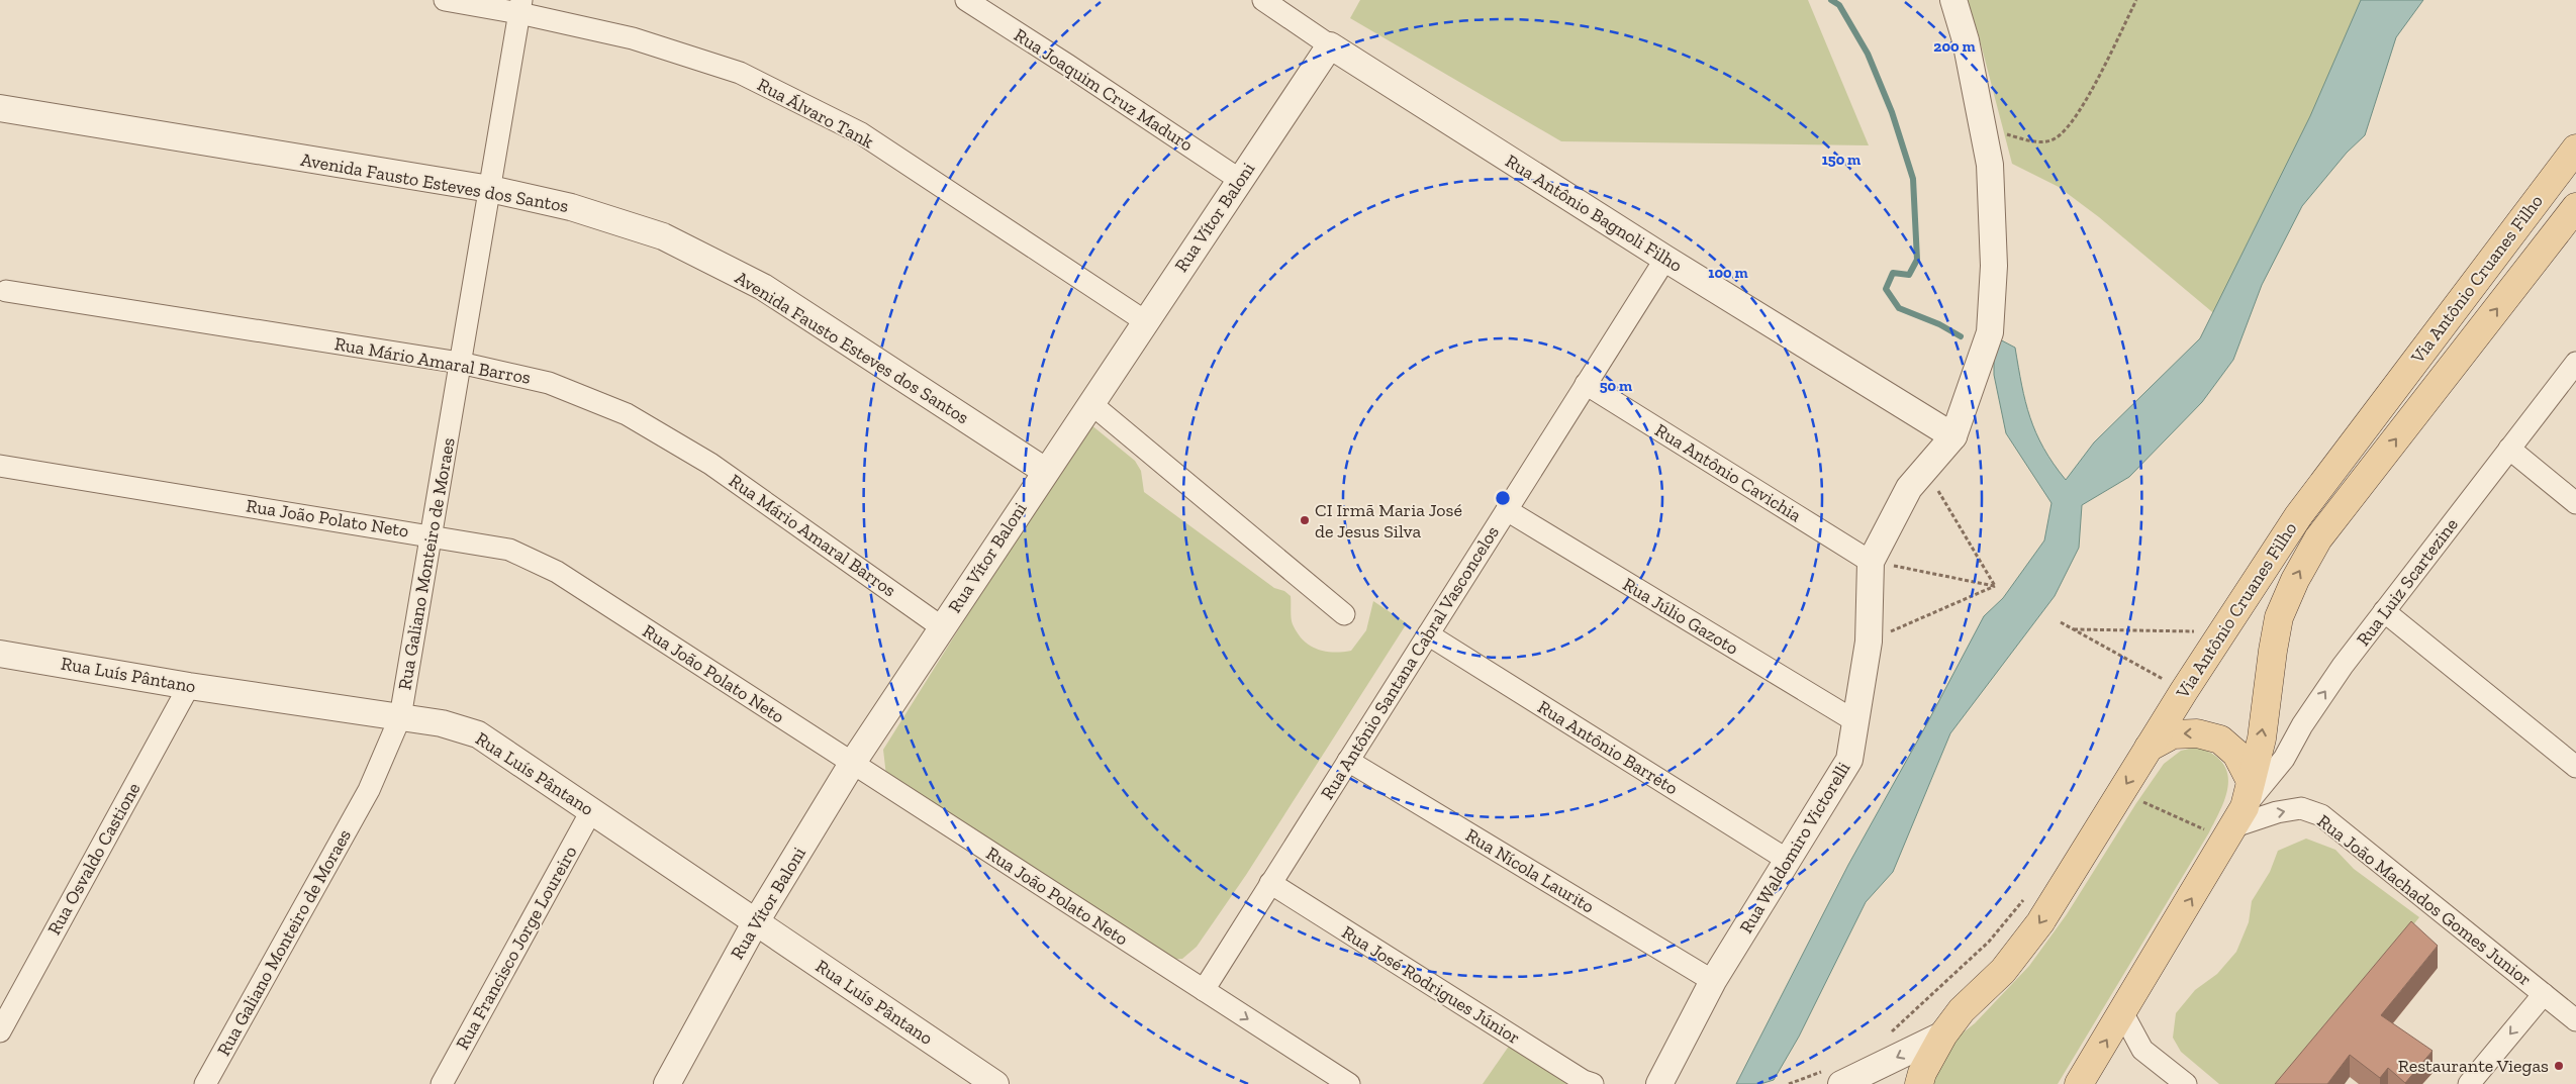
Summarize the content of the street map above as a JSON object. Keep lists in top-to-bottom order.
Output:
{
  "streets": {
    "main road": ["Via Antônio Cruanes Filho"],
    "street": [
      "Rua Joaquim Cruz Maduro",
      "Rua Álvaro Tank",
      "Avenida Fausto Esteves dos Santos",
      "Rua Antônio Bagnoli Filho",
      "Rua Vítor Baloni",
      "Rua Mário Amaral Barros",
      "Rua Antônio Cavichia",
      "Rua João Polato Neto",
      "Rua Galiano Monteiro de Moraes",
      "Rua Luiz Scartezine",
      "Rua Júlio Gazoto",
      "Rua Antônio Santana Cabral Vasconcelos",
      "Rua Luís Pântano",
      "Rua Antônio Barreto",
      "Rua Waldomiro Victorelli",
      "Rua Osvaldo Castione",
      "Rua Nícola Laurito",
      "Rua João Machados Gomes Junior",
      "Rua Francisco Jorge Loureiro",
      "Rua José Rodrigues Júnior"
    ]
  },
  "crossings": [
    ["Rua Joaquim Cruz Maduro", "Rua Vítor Baloni"],
    ["Rua Álvaro Tank", "Rua Vítor Baloni"],
    ["Rua Álvaro Tank", "Rua Galiano Monteiro de Moraes"],
    ["Avenida Fausto Esteves dos Santos", "Rua Vítor Baloni"],
    ["Avenida Fausto Esteves dos Santos", "Rua Galiano Monteiro de Moraes"],
    ["Rua Antônio Bagnoli Filho", "Rua Vítor Baloni"],
    ["Rua Antônio Bagnoli Filho", "Rua Antônio Santana Cabral Vasconcelos"],
    ["Rua Antônio Bagnoli Filho", "Rua Waldomiro Victorelli"],
    ["Rua Vítor Baloni", "Rua Mário Amaral Barros"],
    ["Rua Vítor Baloni", "Rua João Polato Neto"],
    ["Rua Vítor Baloni", "Rua Luís Pântano"],
    ["Via Antônio Cruanes Filho", "Rua Luiz Scartezine"],
    ["Via Antônio Cruanes Filho", "Rua João Machados Gomes Junior"],
    ["Rua Mário Amaral Barros", "Rua Galiano Monteiro de Moraes"],
    ["Rua Antônio Cavichia", "Rua Antônio Santana Cabral Vasconcelos"],
    ["Rua Antônio Cavichia", "Rua Waldomiro Victorelli"],
    ["Rua João Polato Neto", "Rua Galiano Monteiro de Moraes"],
    ["Rua João Polato Neto", "Rua Antônio Santana Cabral Vasconcelos"],
    ["Rua Galiano Monteiro de Moraes", "Rua Luís Pântano"],
    ["Rua Luiz Scartezine", "Rua João Machados Gomes Junior"],
    ["Rua Júlio Gazoto", "Rua Antônio Santana Cabral Vasconcelos"],
    ["Rua Júlio Gazoto", "Rua Waldomiro Victorelli"],
    ["Rua Antônio Santana Cabral Vasconcelos", "Rua Antônio Barreto"],
    ["Rua Antônio Santana Cabral Vasconcelos", "Rua Nícola Laurito"],
    ["Rua Antônio Santana Cabral Vasconcelos", "Rua José Rodrigues Júnior"],
    ["Rua Luís Pântano", "Rua Osvaldo Castione"],
    ["Rua Luís Pântano", "Rua Francisco Jorge Loureiro"],
    ["Rua Antônio Barreto", "Rua Waldomiro Victorelli"],
    ["Rua Waldomiro Victorelli", "Rua Nícola Laurito"]
  ],
  "one_way": ["Rua Luiz Scartezine", "Rua João Machados Gomes Junior"],
  "places": ["CI Irmã Maria José de Jesus Silva", "Restaurante Viegas"],
  "rings": [
    "200 m",
    "150 m",
    "100 m",
    "50 m"
  ]
}
